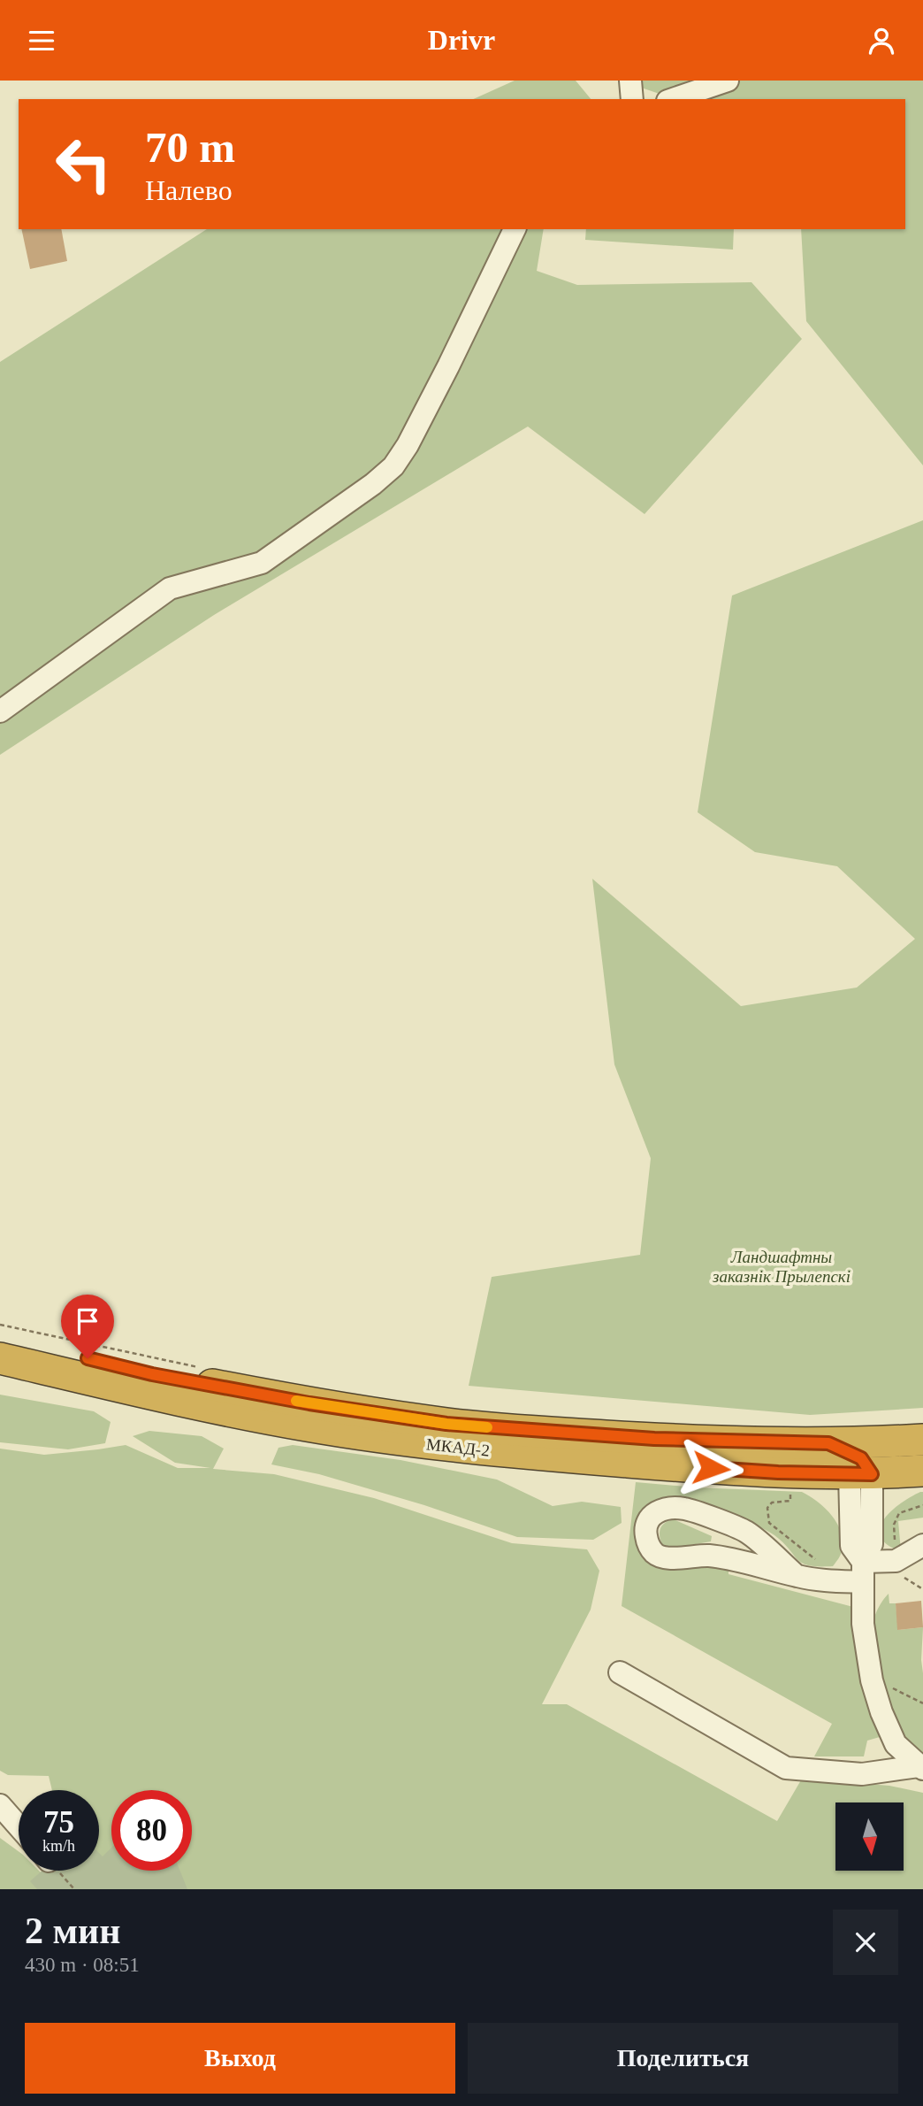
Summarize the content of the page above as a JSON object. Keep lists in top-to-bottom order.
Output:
{
  "streets": {
    "highway": ["МКАД-2"]
  },
  "parks": ["Ландшафтны заказнік Прылепскі"],
  "north": "bottom",
  "page": {
    "header": "Drivr",
    "turn": ["70 m", "Налево"],
    "speed": "75 km/h",
    "limit": "80",
    "heading": ["2 мин", "430 m · 08:51"],
    "buttons": ["Выход", "Поделиться"]
  }
}
